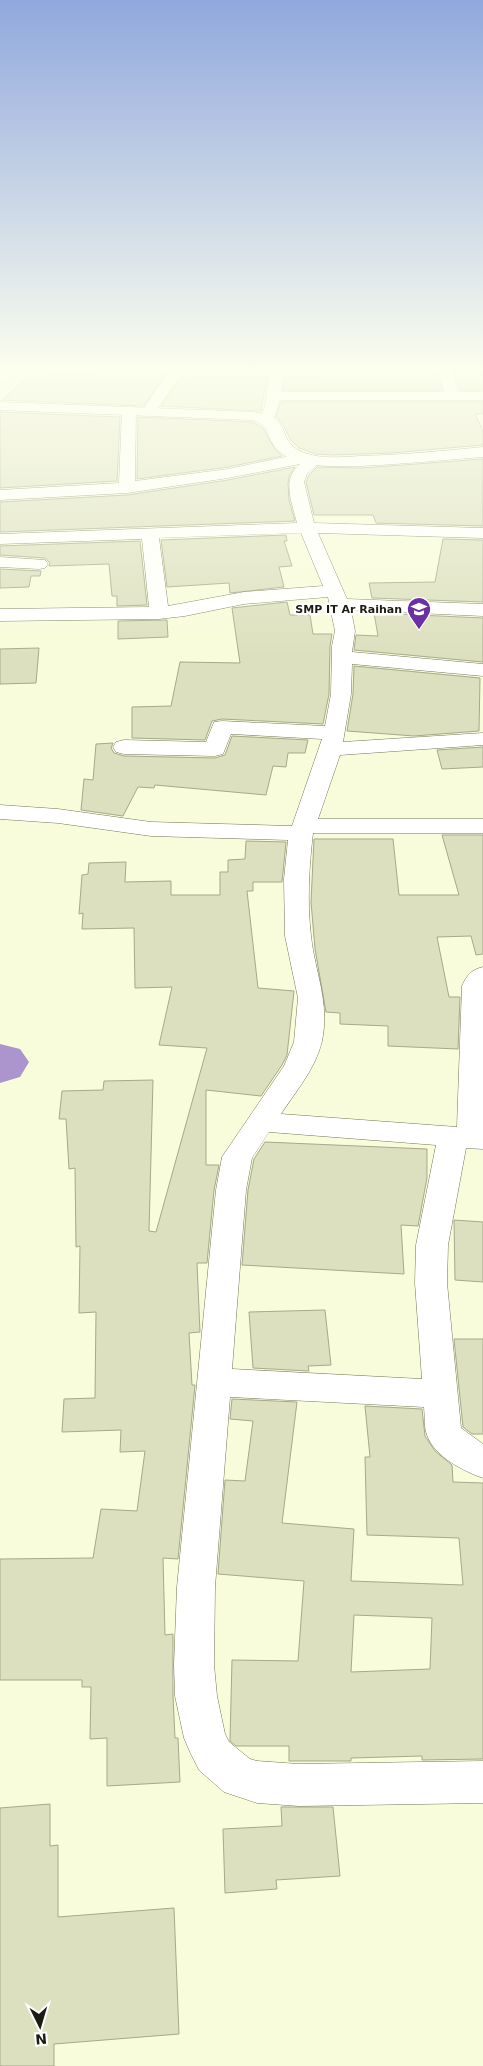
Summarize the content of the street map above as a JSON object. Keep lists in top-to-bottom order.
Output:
{
  "places": {
    "school or university": ["SMP IT Ar Raihan"]
  },
  "north": "bottom"
}
